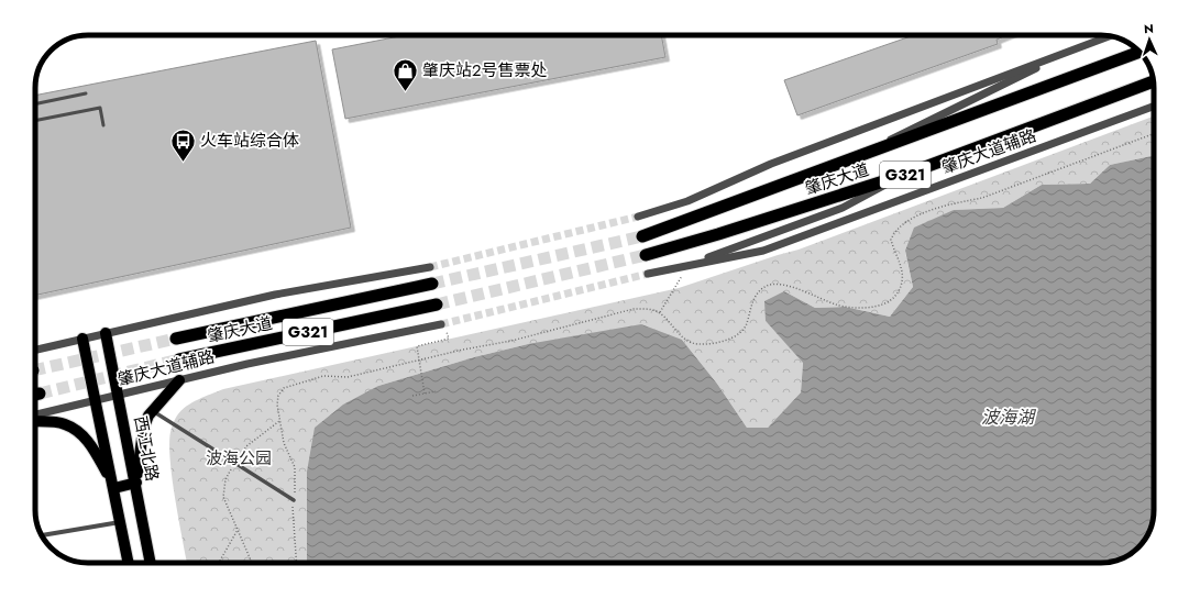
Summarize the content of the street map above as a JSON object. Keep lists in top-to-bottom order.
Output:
{
  "streets": {
    "highway": ["G321", "肇庆大道"],
    "main road": ["西江北路"],
    "street": ["肇庆大道辅路"]
  },
  "crossings": [
    ["肇庆大道辅路", "西江北路"]
  ],
  "water": ["波海湖"],
  "parks": ["波海公园"],
  "places": {
    "shop": ["肇庆站2号售票处"],
    "bus stop": ["火车站综合体"]
  },
  "north": "top"
}
